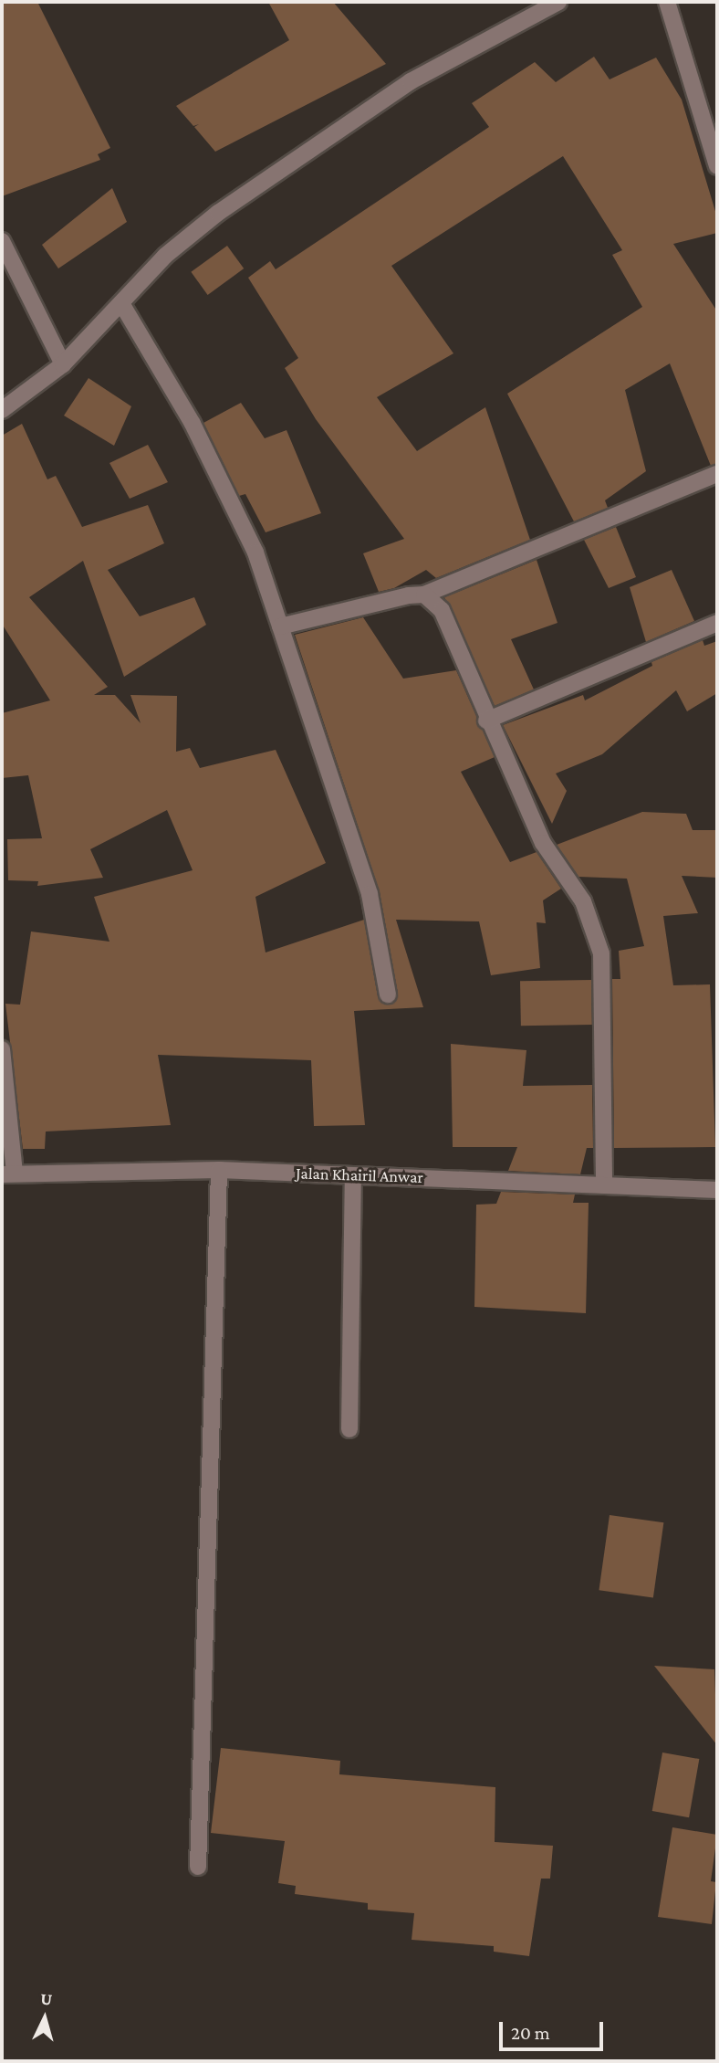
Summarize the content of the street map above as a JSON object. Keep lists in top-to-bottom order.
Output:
{
  "streets": {
    "street": ["Jalan Khairil Anwar"]
  },
  "scale_bar": "20 m",
  "north": "top"
}
